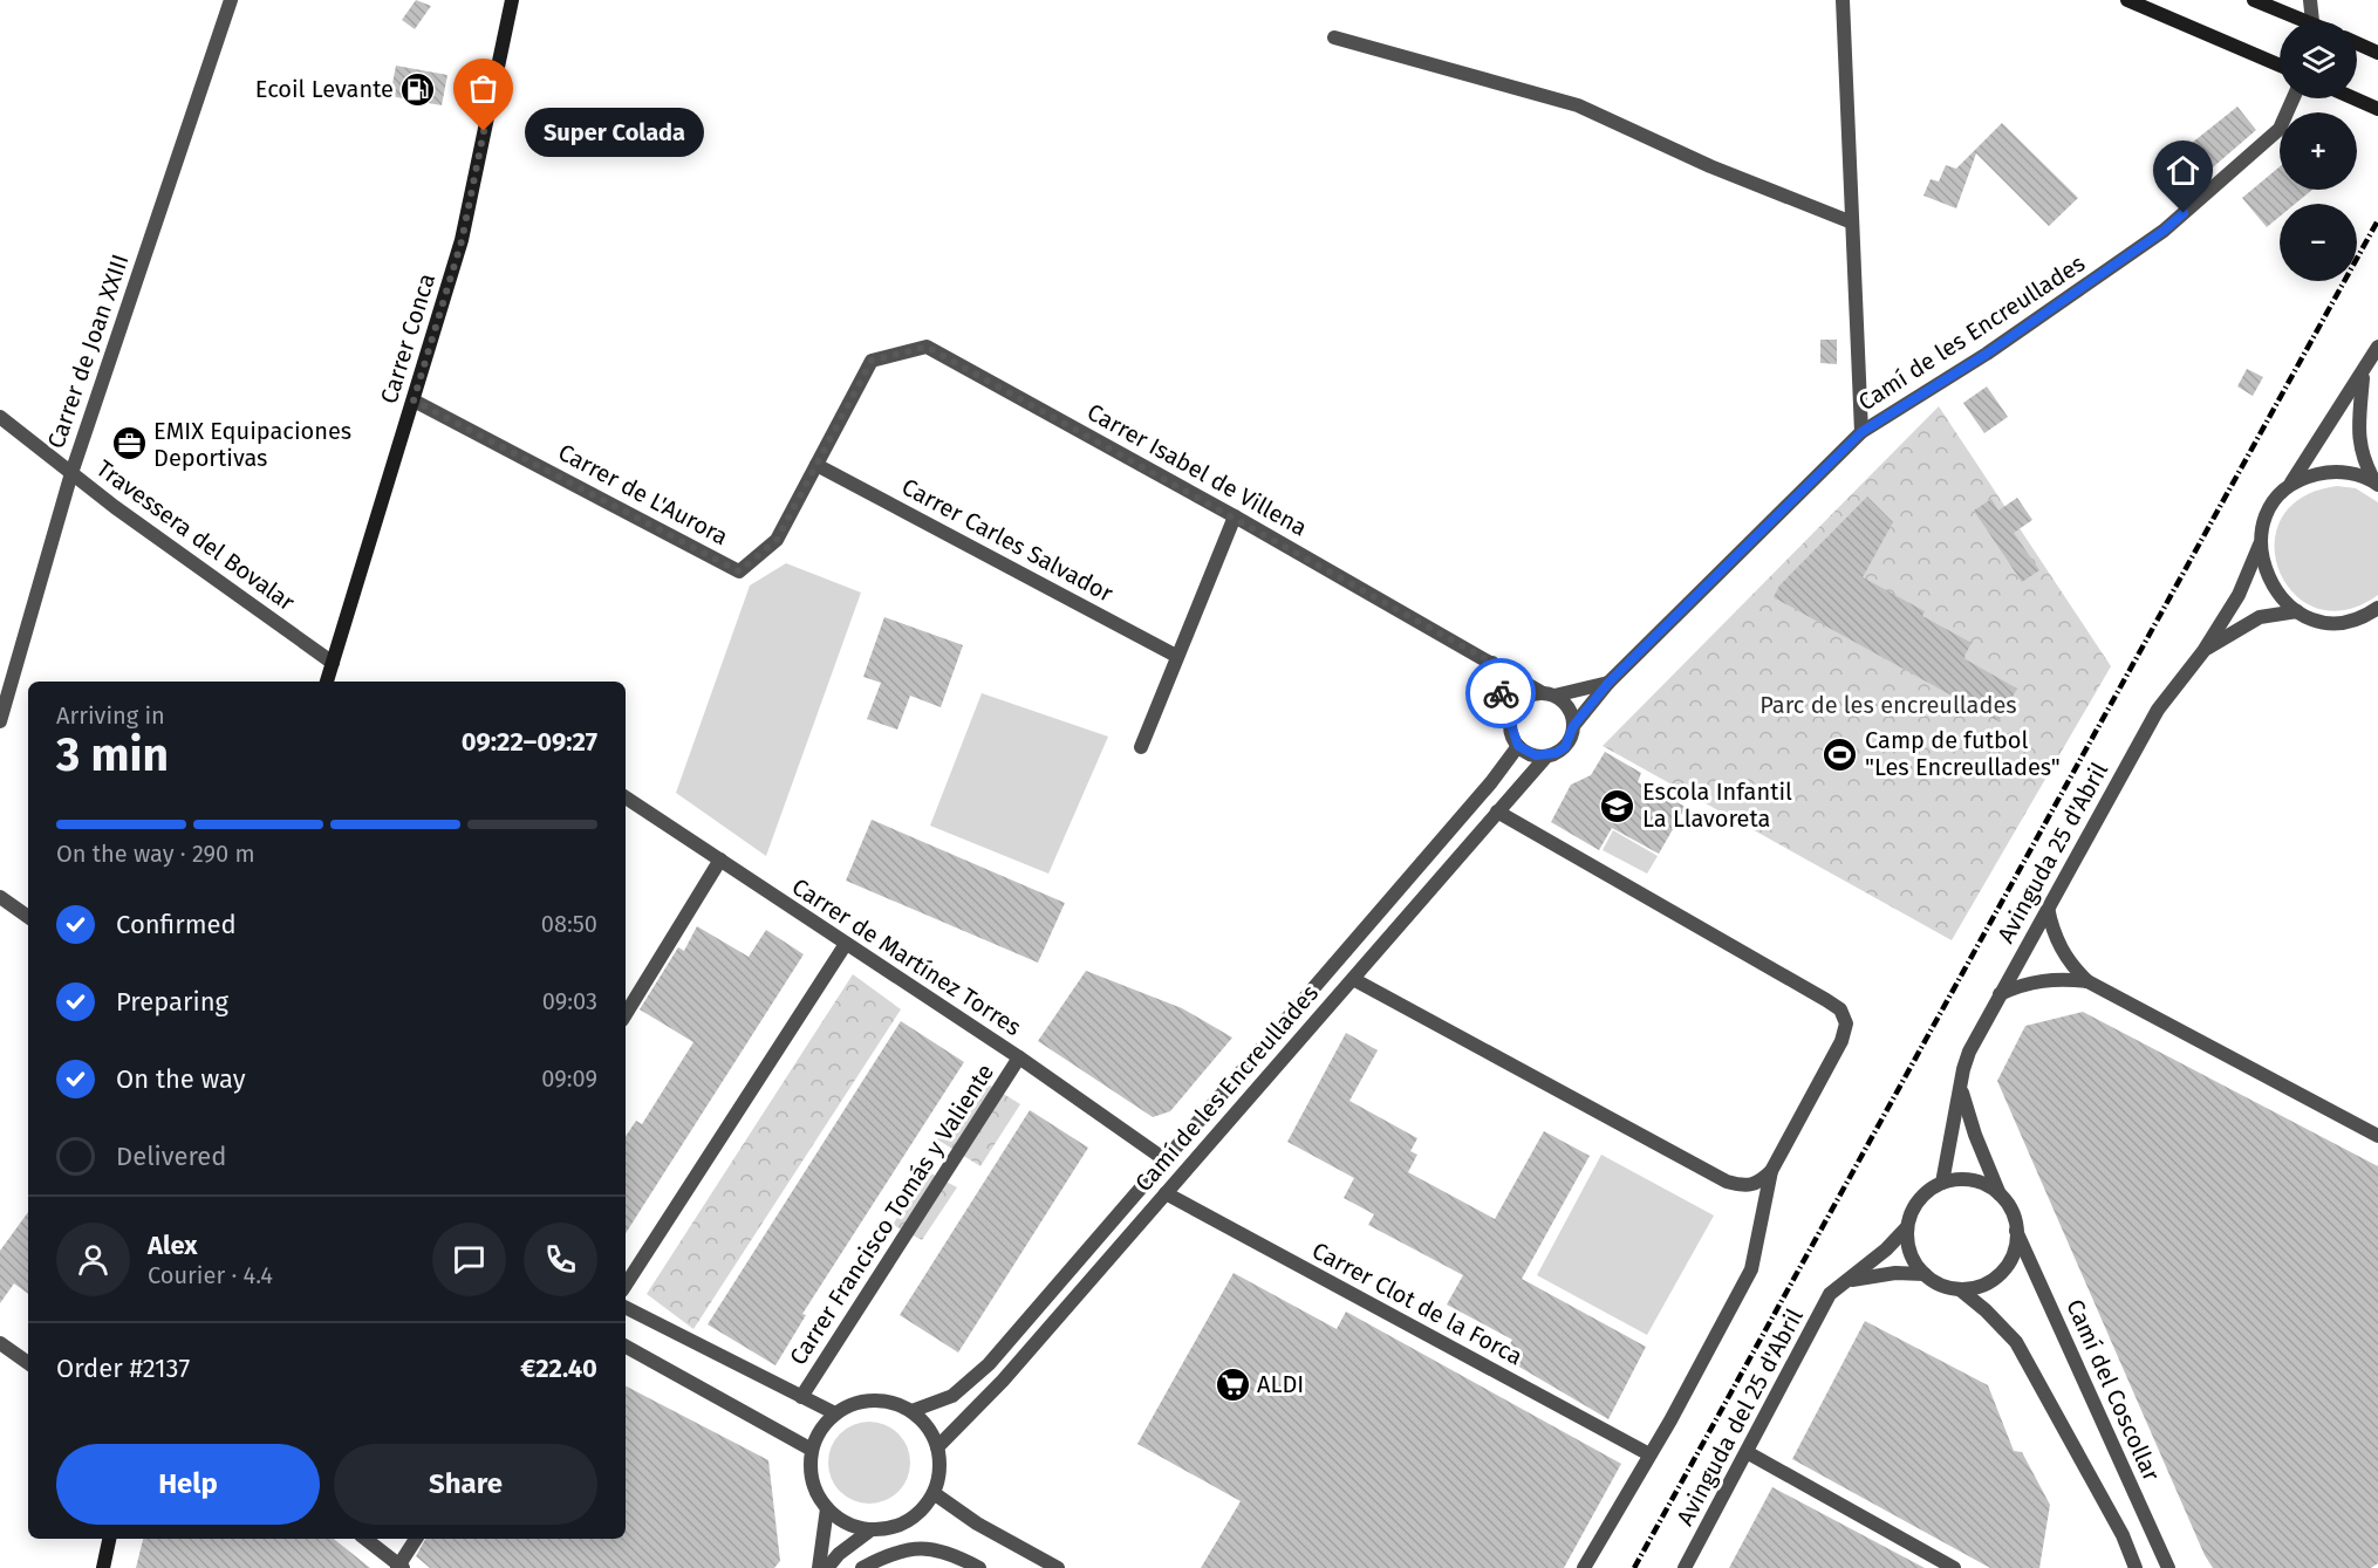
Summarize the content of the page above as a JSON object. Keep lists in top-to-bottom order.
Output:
{
  "streets": {
    "street": [
      "Camí de les Encreullades",
      "Carrer Conca",
      "Carrer de Joan XXIII",
      "Carrer Isabel de Villena",
      "Carrer de L'Aurora",
      "Travessera del Bovalar",
      "Carrer Carles Salvador",
      "Avinguda 25 d'Abril",
      "Carrer de Martínez Torres",
      "Carrer Francisco Tomás y Valiente",
      "Carrer Clot de la Forca",
      "Camí del Coscollar",
      "Avinguda del 25 d'Abril"
    ]
  },
  "crossings": [
    ["Camí de les Encreullades", "Carrer Isabel de Villena"],
    ["Camí de les Encreullades", "Carrer de Martínez Torres"],
    ["Camí de les Encreullades", "Carrer Clot de la Forca"],
    ["Carrer Conca", "Carrer de L'Aurora"],
    ["Carrer Conca", "Travessera del Bovalar"],
    ["Carrer de Joan XXIII", "Travessera del Bovalar"],
    ["Carrer Isabel de Villena", "Carrer de L'Aurora"],
    ["Carrer de L'Aurora", "Carrer Carles Salvador"],
    ["Avinguda 25 d'Abril", "Camí del Coscollar"],
    ["Avinguda 25 d'Abril", "Avinguda del 25 d'Abril"],
    ["Carrer de Martínez Torres", "Carrer Francisco Tomás y Valiente"],
    ["Camí del Coscollar", "Avinguda del 25 d'Abril"]
  ],
  "parks": ["Parc de les encreullades"],
  "places": {
    "fuel station": ["Ecoil Levante"],
    "other": ["Super Colada"],
    "office": ["EMIX Equipaciones Deportivas"],
    "sports": ["Camp de futbol \"Les Encreullades\""],
    "school or university": ["Escola Infantil La Llavoreta"],
    "supermarket": ["ALDI"]
  },
  "page": {
    "map_buttons": ["+", "−"],
    "bubble": "Super Colada",
    "heading": ["3 min", "Arriving in", "09:22–09:27"],
    "panel": [
      "Alex",
      "Courier · 4.4",
      "Order #2137",
      "€22.40"
    ],
    "bar": "On the way · 290 m",
    "list": [
      ["Confirmed", "08:50"],
      ["Preparing", "09:03"],
      ["On the way", "09:09"],
      "Delivered"
    ],
    "buttons": ["Help", "Share"]
  }
}
